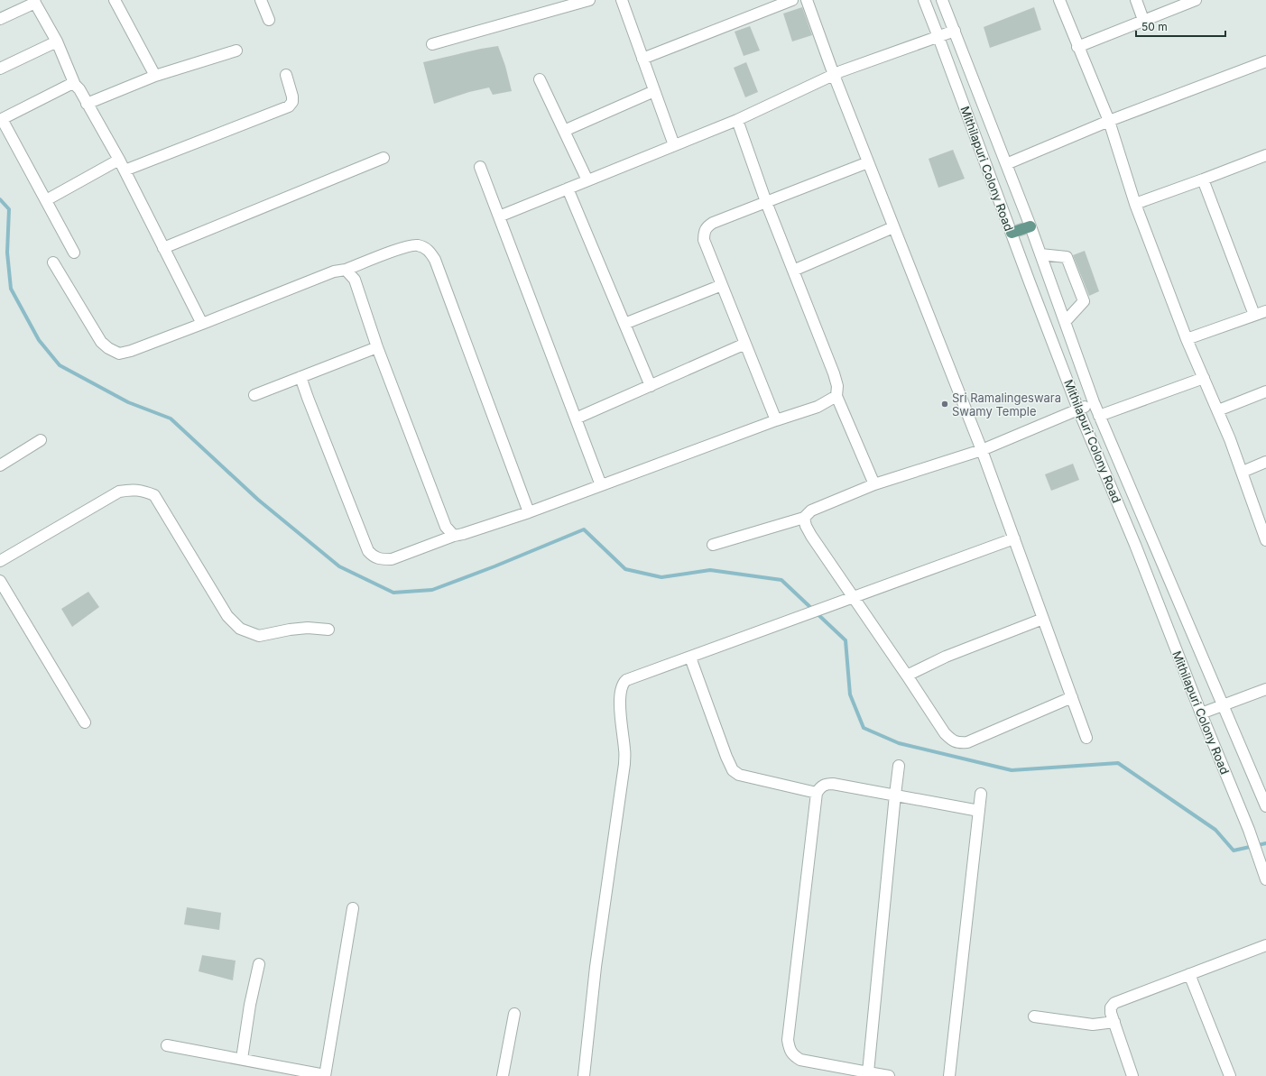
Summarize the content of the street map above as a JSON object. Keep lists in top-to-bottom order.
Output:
{
  "streets": {
    "street": ["Mithilapuri Colony Road"]
  },
  "places": ["Sri Ramalingeswara Swamy Temple"],
  "scale_bar": "50 m"
}
